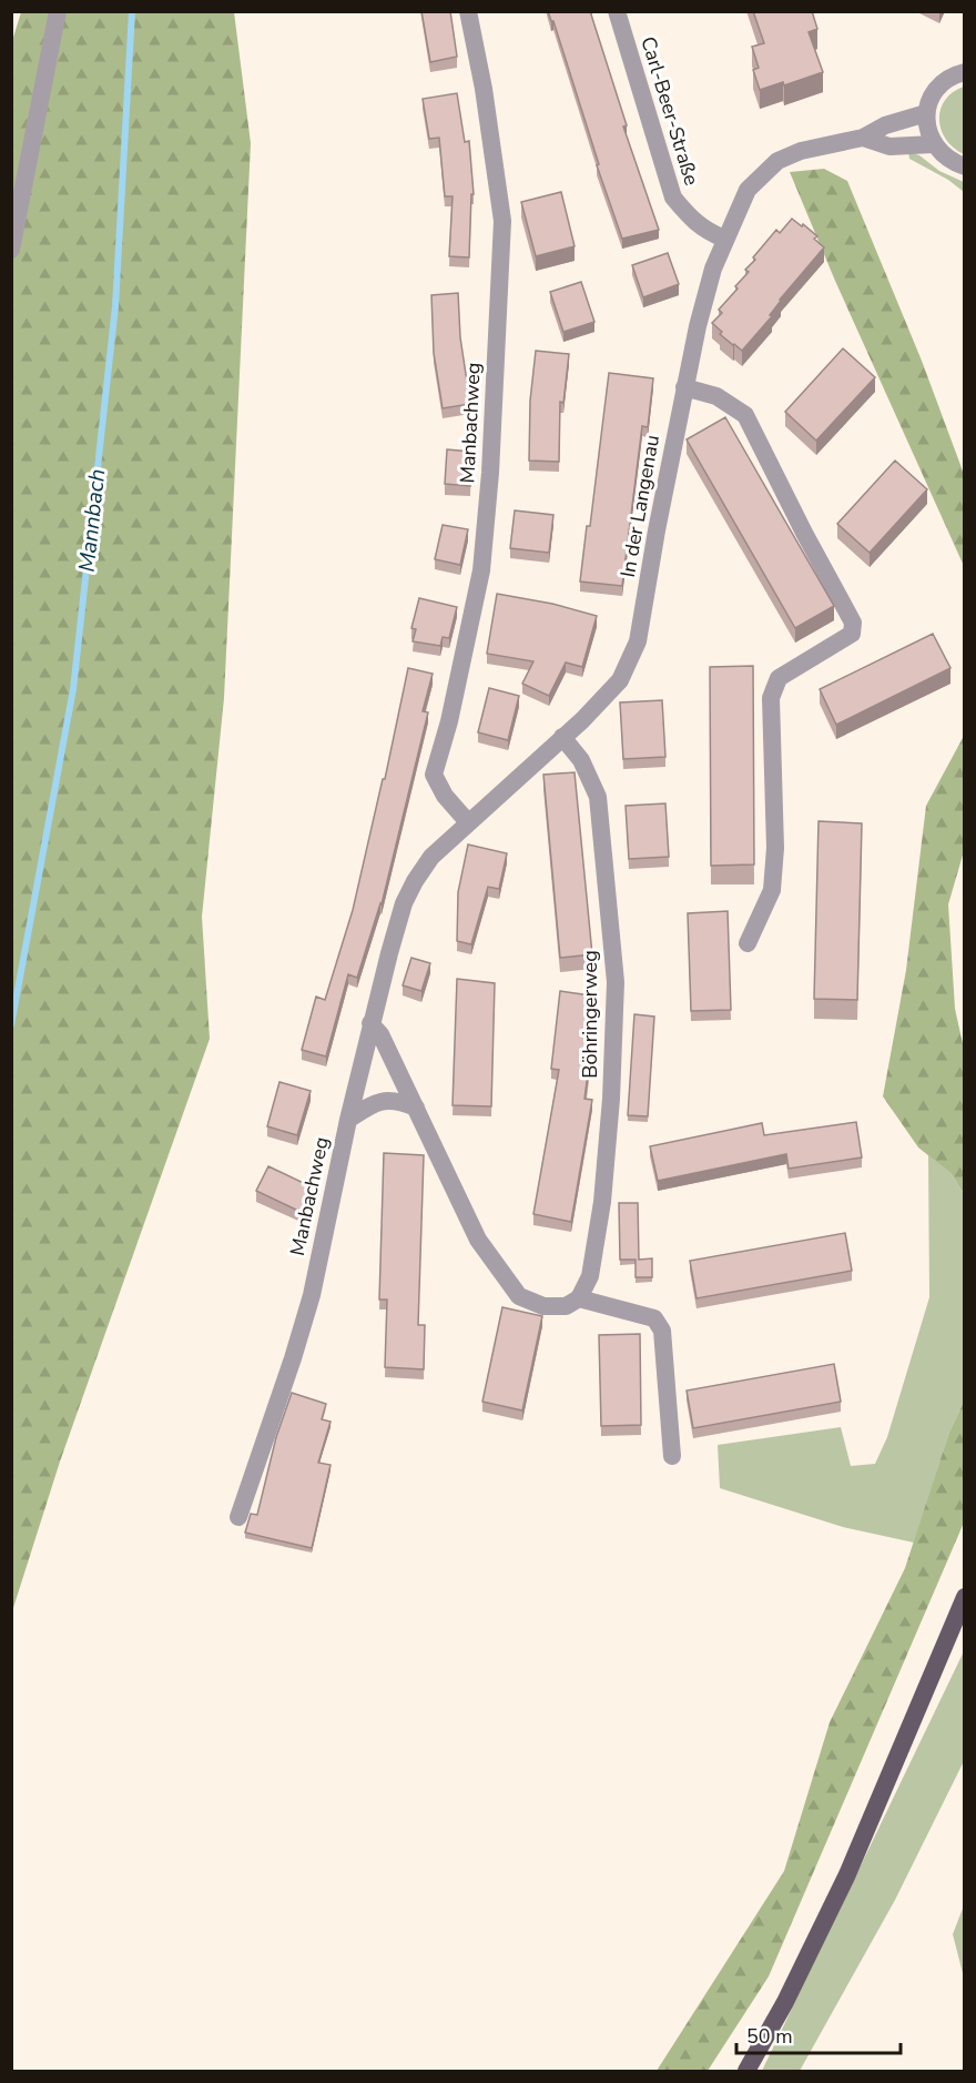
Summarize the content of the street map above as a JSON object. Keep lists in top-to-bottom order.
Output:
{
  "streets": {
    "street": [
      "Carl-Beer-Straße",
      "Manbachweg",
      "In der Langenau",
      "Böhringerweg"
    ]
  },
  "crossings": [
    ["Carl-Beer-Straße", "In der Langenau"],
    ["Manbachweg", "In der Langenau"],
    ["In der Langenau", "Böhringerweg"]
  ],
  "water": ["Mannbach"],
  "scale_bar": "50 m"
}
